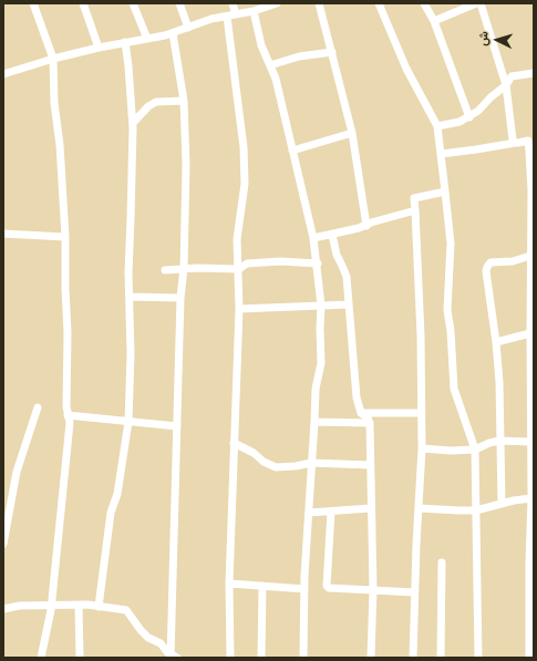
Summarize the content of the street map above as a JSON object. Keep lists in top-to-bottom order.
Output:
{
  "north": "left"
}
